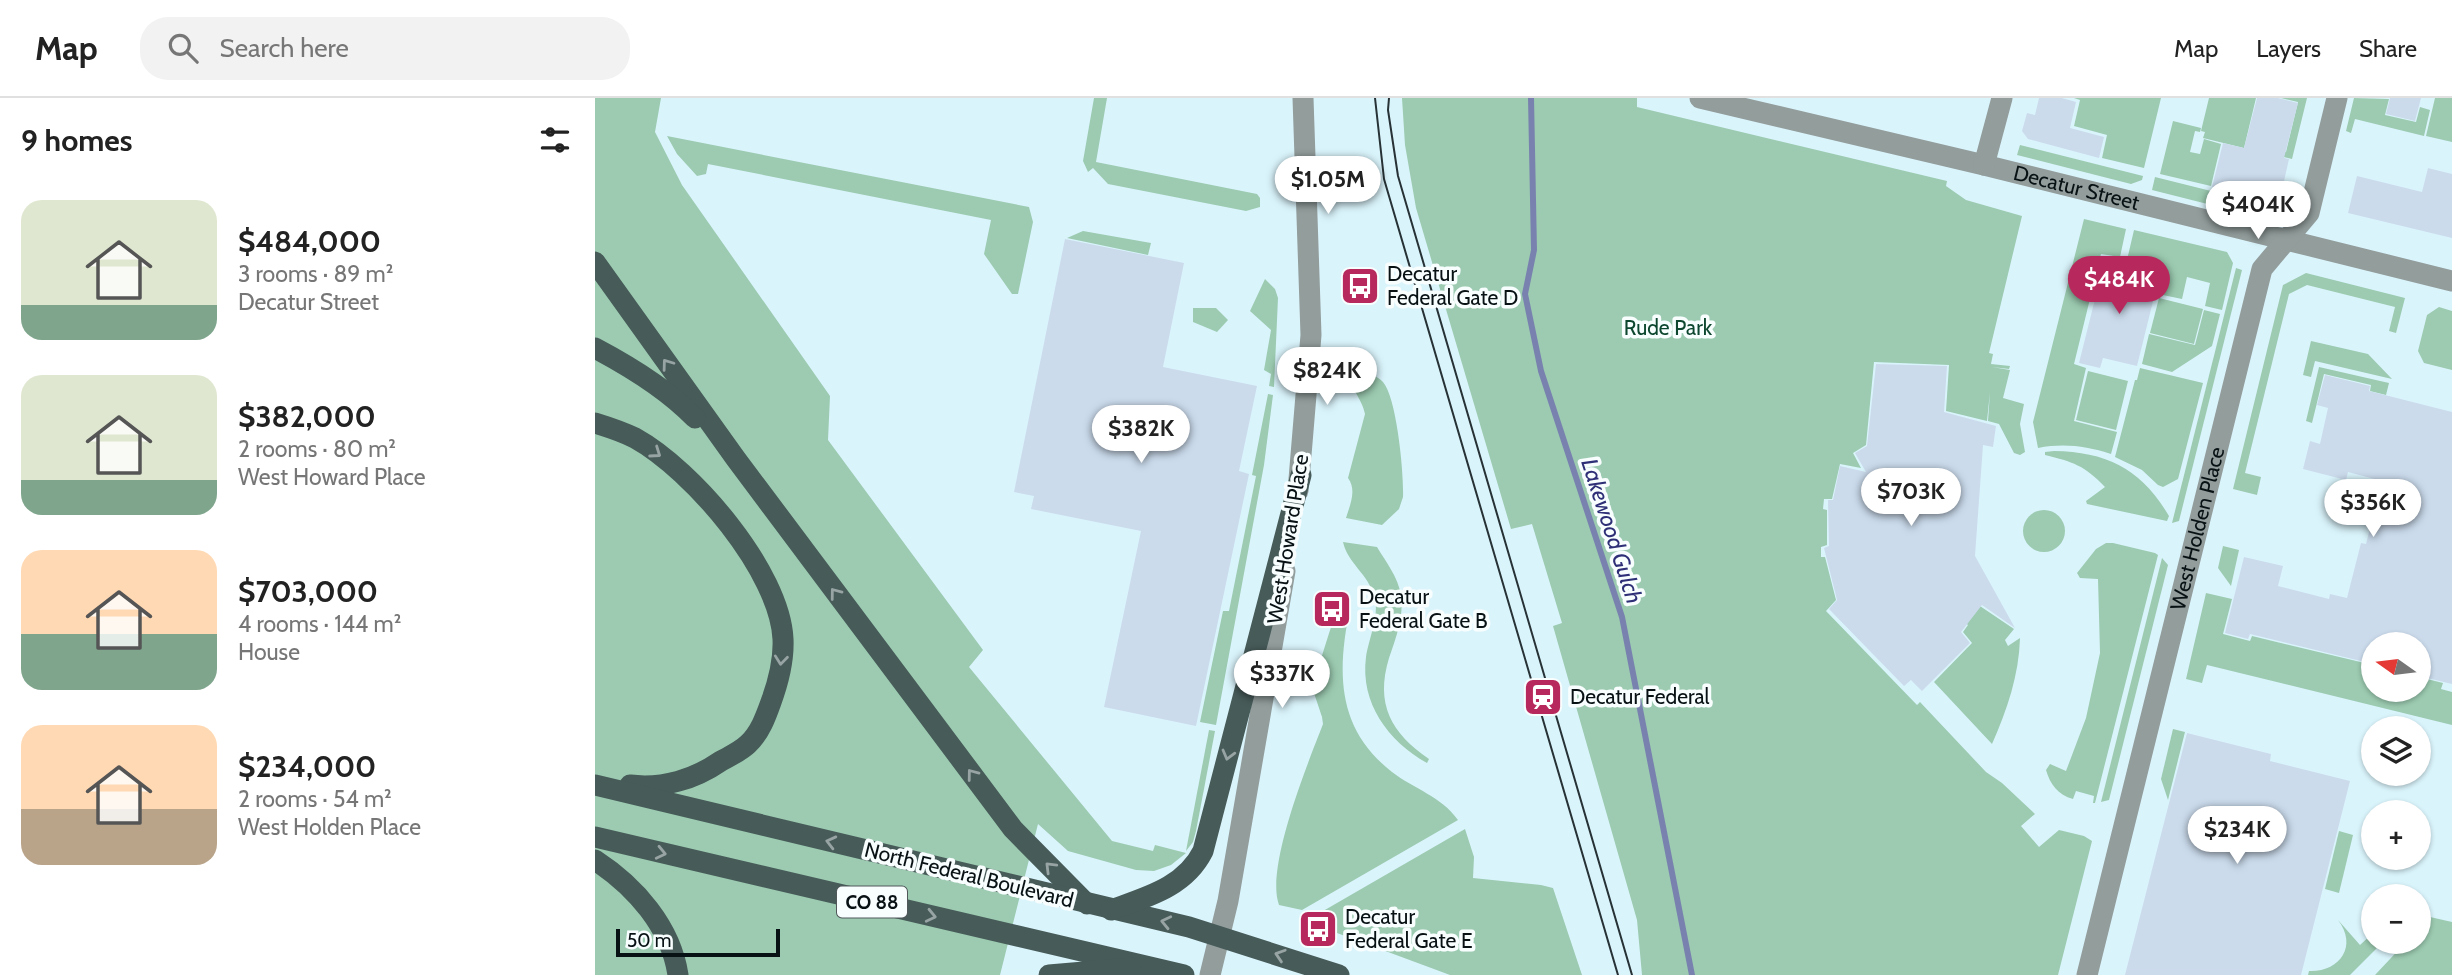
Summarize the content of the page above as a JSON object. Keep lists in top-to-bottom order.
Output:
{
  "streets": {
    "main road": ["North Federal Boulevard", "CO 88"],
    "street": ["Decatur Street", "West Holden Place", "West Howard Place"]
  },
  "crossings": [
    ["Decatur Street", "West Holden Place"],
    ["West Howard Place", "North Federal Boulevard"]
  ],
  "water": ["Lakewood Gulch"],
  "parks": ["Rude Park"],
  "places": {
    "bus stop": ["Decatur Federal Gate D", "Decatur Federal Gate B", "Decatur Federal Gate E"],
    "station": ["Decatur Federal"]
  },
  "scale_bar": "50 m",
  "north": "left",
  "page": {
    "header": "Map",
    "search": "Search here",
    "nav": ["Map", "Layers", "Share"],
    "heading": "9 homes",
    "price": [
      "$1.05M",
      "$404K",
      "$484K",
      "$824K",
      "$382K",
      "$703K",
      "$356K",
      "$337K",
      "$234K"
    ],
    "list": [
      {
        "name": "$484,000",
        "note": "3 rooms · 89 m² · Decatur Street"
      },
      {
        "name": "$382,000",
        "note": "2 rooms · 80 m² · West Howard Place"
      },
      {
        "name": "$703,000",
        "note": "4 rooms · 144 m² · House"
      },
      {
        "name": "$234,000",
        "note": "2 rooms · 54 m² · West Holden Place"
      }
    ],
    "map_buttons": ["+", "−"],
    "scale": "50 m"
  }
}
